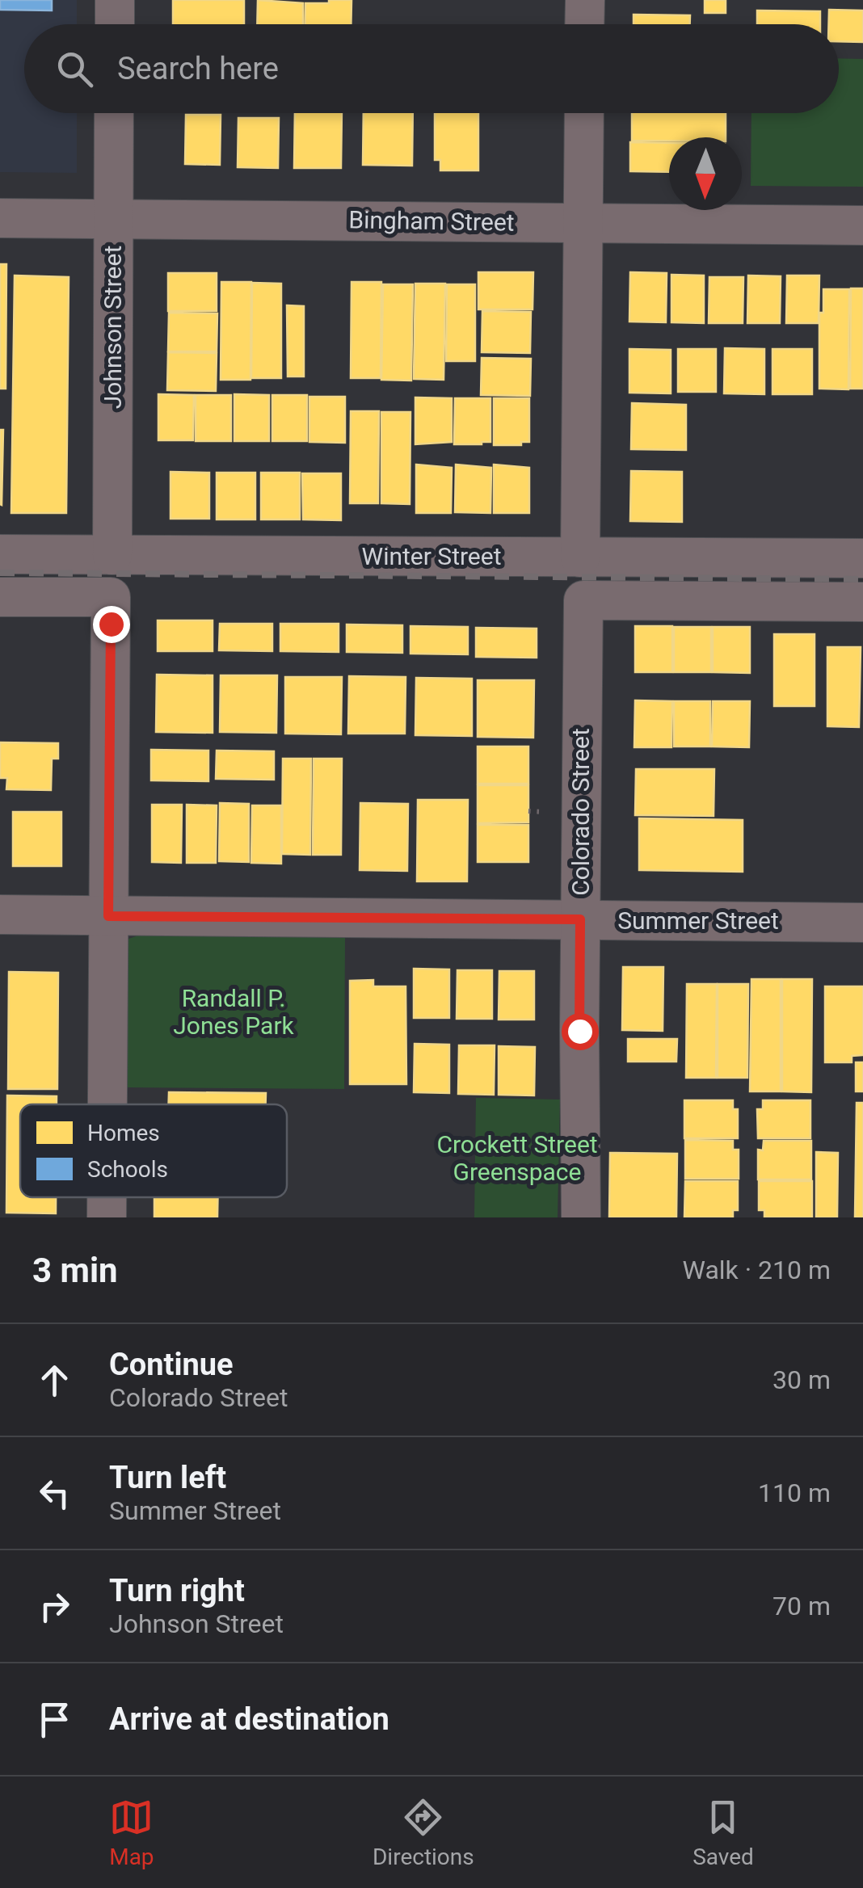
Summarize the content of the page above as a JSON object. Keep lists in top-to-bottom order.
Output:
{
  "streets": {
    "street": [
      "Bingham Street",
      "Johnson Street",
      "Winter Street",
      "Colorado Street",
      "Summer Street"
    ]
  },
  "crossings": [
    ["Bingham Street", "Johnson Street"],
    ["Johnson Street", "Winter Street"],
    ["Colorado Street", "Summer Street"]
  ],
  "parks": ["Randall P. Jones Park", "Crockett Street Greenspace"],
  "legend": ["Homes", "Schools"],
  "north": "bottom",
  "page": {
    "search": "Search here",
    "heading": ["3 min", "Walk · 210 m"],
    "list": [
      ["Continue", "Colorado Street", "30 m"],
      ["Turn left", "Summer Street", "110 m"],
      ["Turn right", "Johnson Street", "70 m"],
      "Arrive at destination"
    ],
    "nav": ["Map", "Directions", "Saved"]
  }
}
